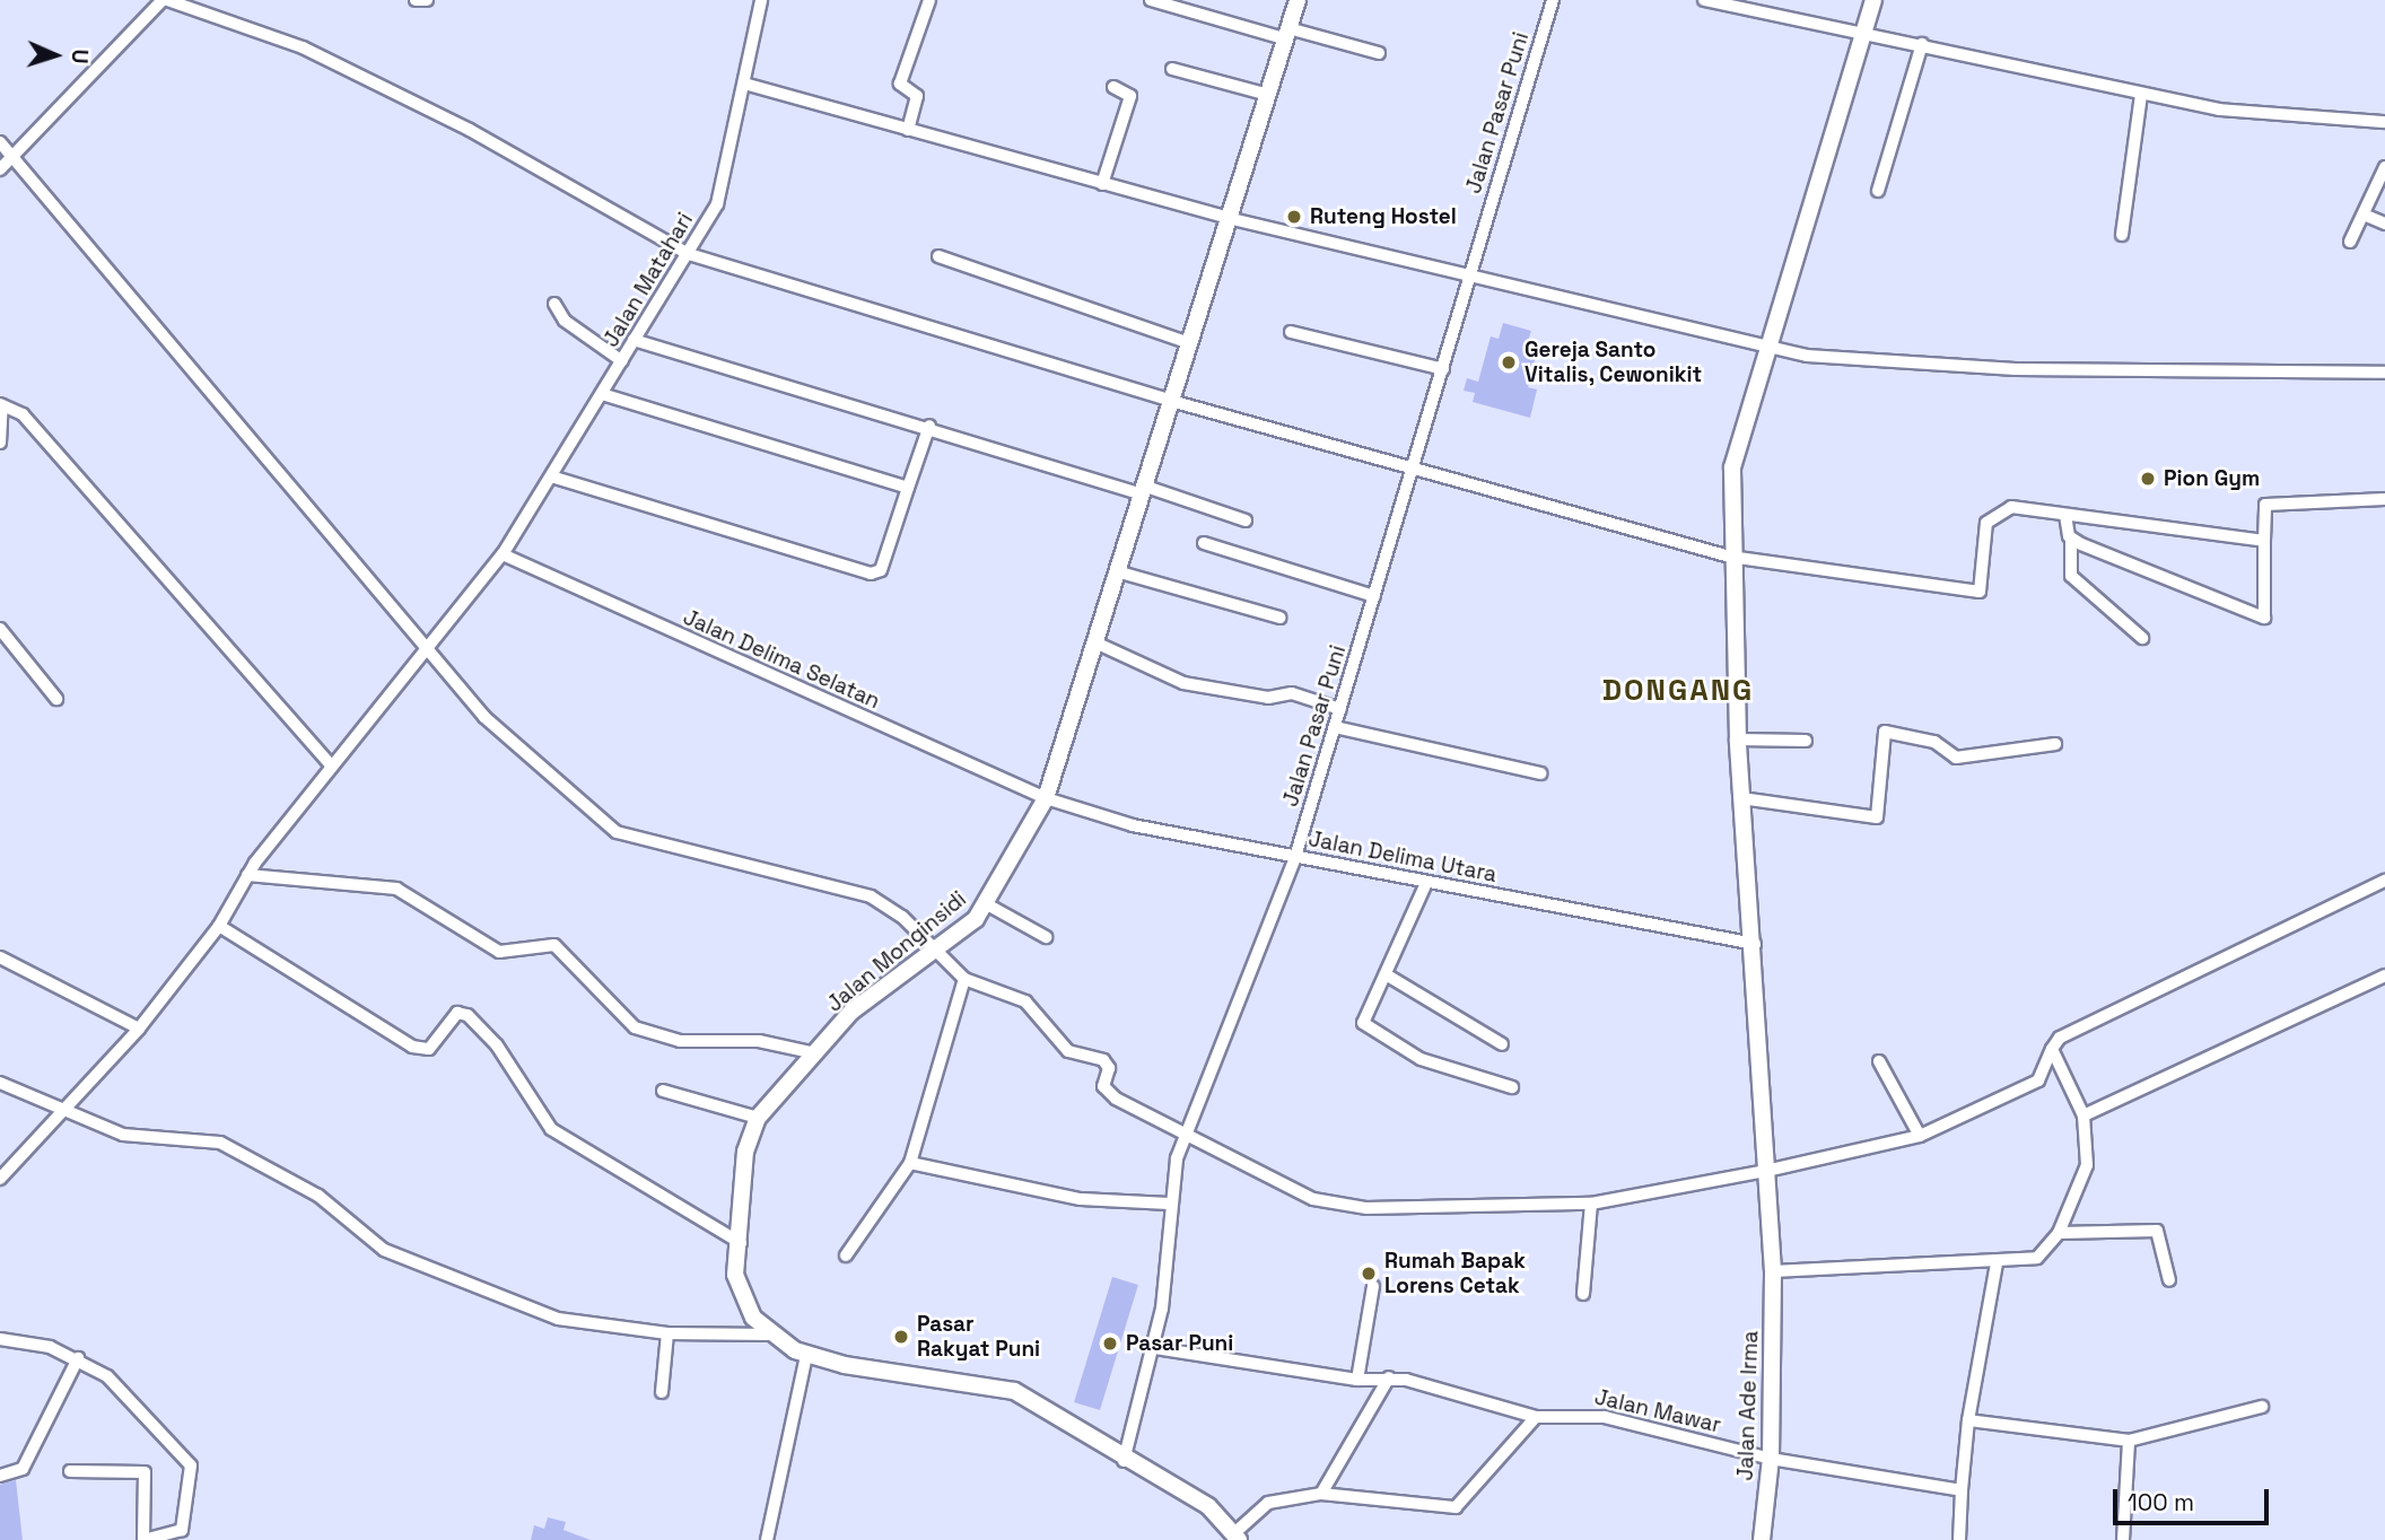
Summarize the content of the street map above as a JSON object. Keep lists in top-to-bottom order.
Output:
{
  "streets": {
    "street": [
      "Jalan Pasar Puni",
      "Jalan Matahari",
      "Jalan Delima Selatan",
      "Jalan Delima Utara",
      "Jalan Monginsidi",
      "Jalan Ade Irma",
      "Jalan Mawar"
    ]
  },
  "crossings": [
    ["Jalan Pasar Puni", "Jalan Delima Utara"],
    ["Jalan Pasar Puni", "Jalan Monginsidi"],
    ["Jalan Pasar Puni", "Jalan Mawar"],
    ["Jalan Matahari", "Jalan Delima Selatan"],
    ["Jalan Delima Selatan", "Jalan Delima Utara"],
    ["Jalan Delima Selatan", "Jalan Monginsidi"],
    ["Jalan Delima Utara", "Jalan Monginsidi"],
    ["Jalan Delima Utara", "Jalan Ade Irma"],
    ["Jalan Ade Irma", "Jalan Mawar"]
  ],
  "districts": ["DONGANG"],
  "places": [
    "Ruteng Hostel",
    "Gereja Santo Vitalis, Cewonikit",
    "Pion Gym",
    "Rumah Bapak Lorens Cetak",
    "Pasar Rakyat Puni",
    "Pasar Puni"
  ],
  "scale_bar": "100 m",
  "north": "right"
}
